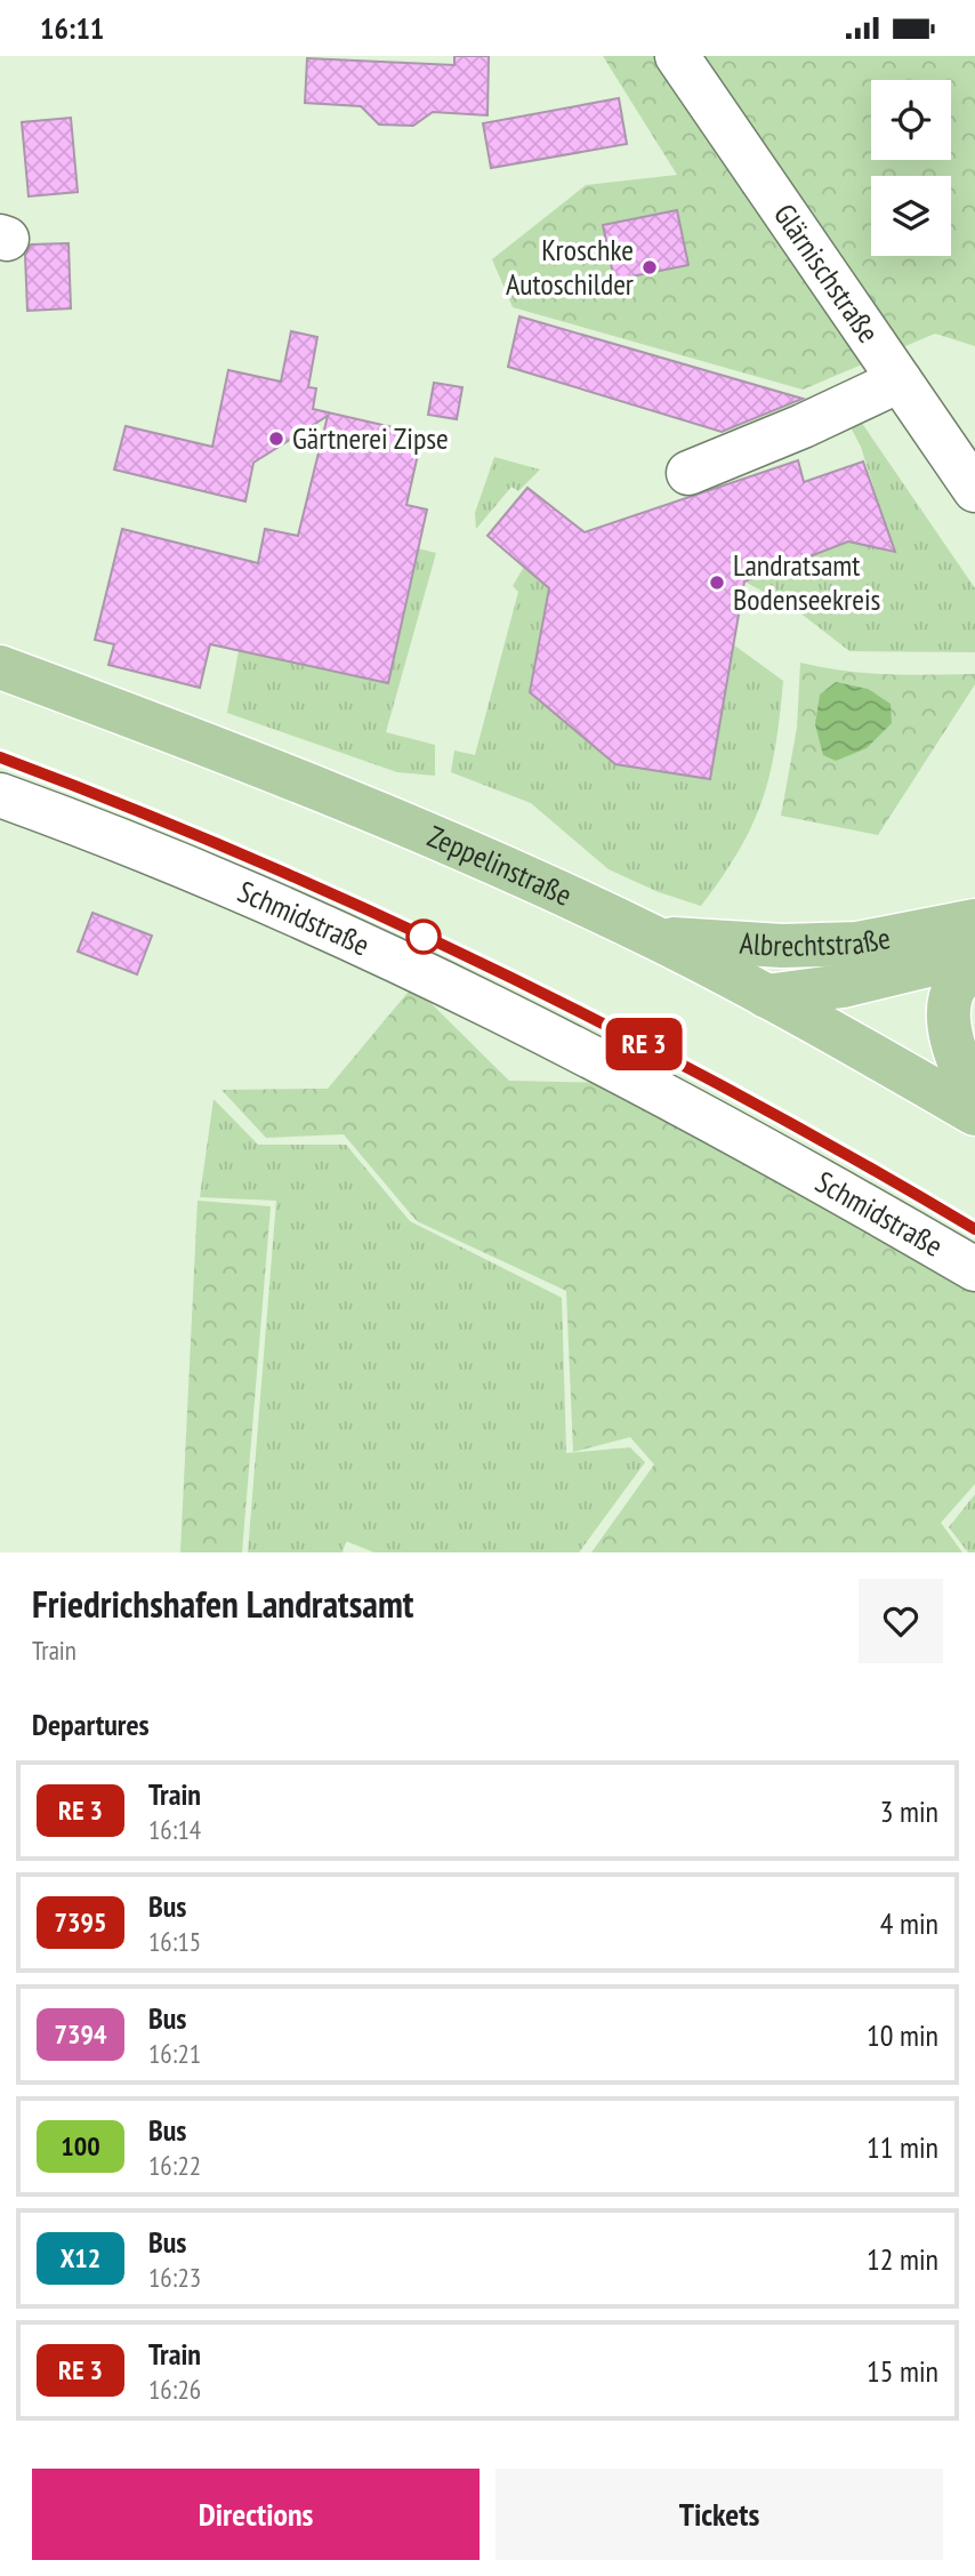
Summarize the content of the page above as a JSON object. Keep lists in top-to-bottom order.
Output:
{
  "streets": {
    "main road": ["Zeppelinstraße", "Albrechtstraße"],
    "street": ["Glärnischstraße", "Schmidstraße"]
  },
  "crossings": [
    ["Zeppelinstraße", "Albrechtstraße"]
  ],
  "places": ["Kroschke Autoschilder", "Gärtnerei Zipse", "Landratsamt Bodenseekreis"],
  "page": {
    "status": "16:11",
    "on_map": "RE 3",
    "heading": [
      ["Friedrichshafen Landratsamt", "Train"],
      "Departures"
    ],
    "list": [
      {
        "mark": "RE 3",
        "name": "Train",
        "note": "16:14",
        "value": "3 min"
      },
      {
        "mark": "7395",
        "name": "Bus",
        "note": "16:15",
        "value": "4 min"
      },
      {
        "mark": "7394",
        "name": "Bus",
        "note": "16:21",
        "value": "10 min"
      },
      {
        "mark": "100",
        "name": "Bus",
        "note": "16:22",
        "value": "11 min"
      },
      {
        "mark": "X12",
        "name": "Bus",
        "note": "16:23",
        "value": "12 min"
      },
      {
        "mark": "RE 3",
        "name": "Train",
        "note": "16:26",
        "value": "15 min"
      }
    ],
    "buttons": ["Directions", "Tickets"]
  }
}
